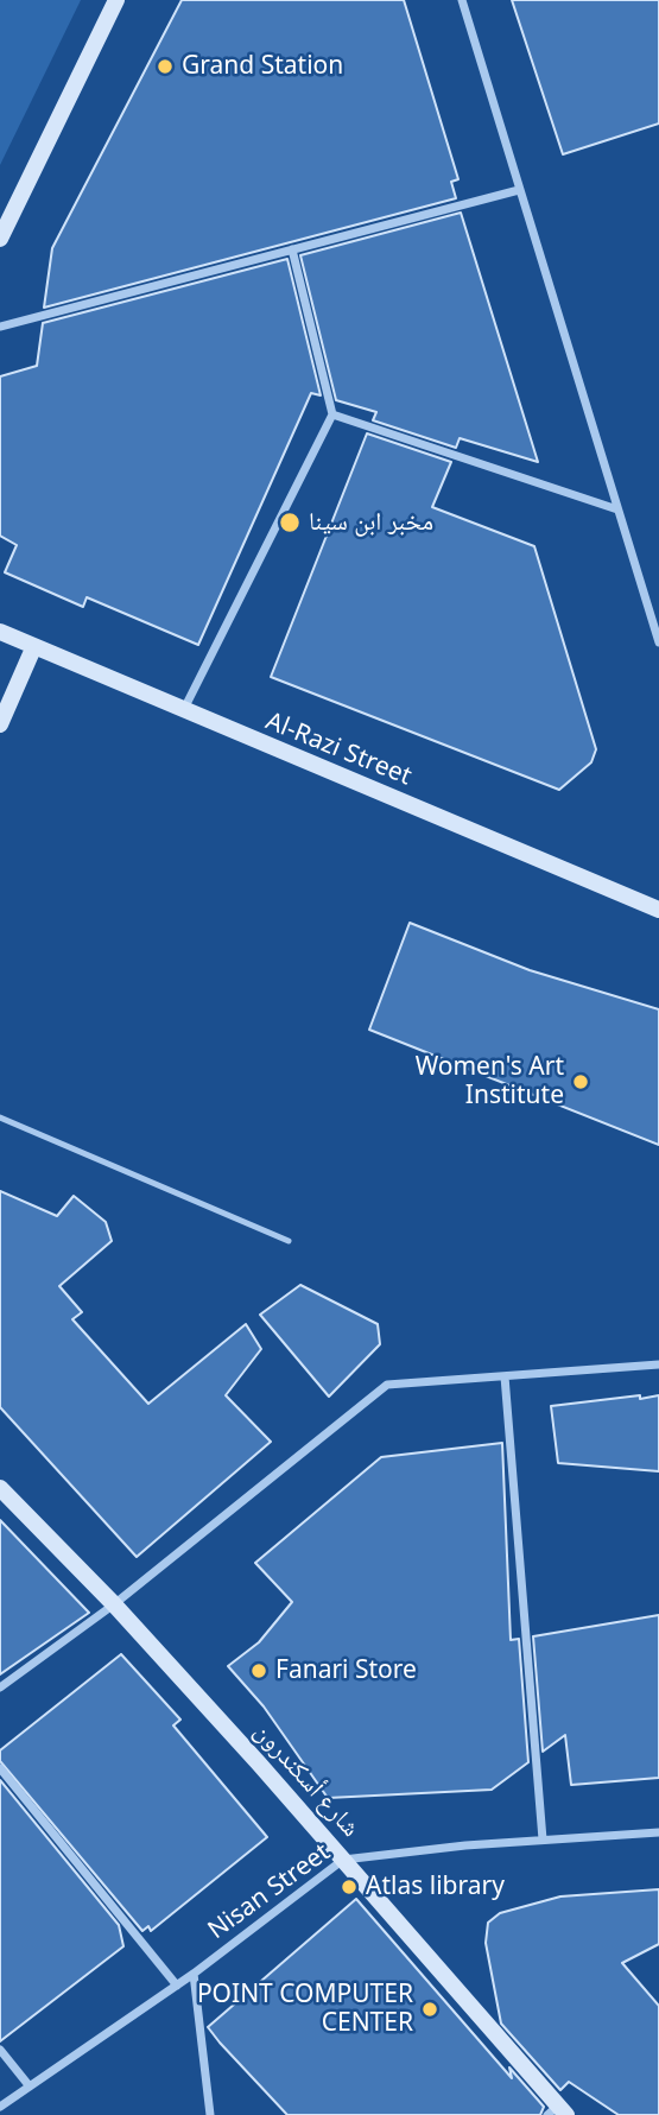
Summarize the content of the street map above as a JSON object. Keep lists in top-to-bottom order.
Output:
{
  "streets": {
    "main road": ["Al-Razi Street", "شارع أسكندرون"],
    "street": ["Nisan Street"]
  },
  "crossings": [
    ["شارع أسكندرون", "Nisan Street"]
  ],
  "places": [
    "Grand Station",
    "مخبر ابن سينا",
    "Women's Art Institute",
    "Fanari Store",
    "Atlas library",
    "POINT COMPUTER CENTER"
  ]
}
